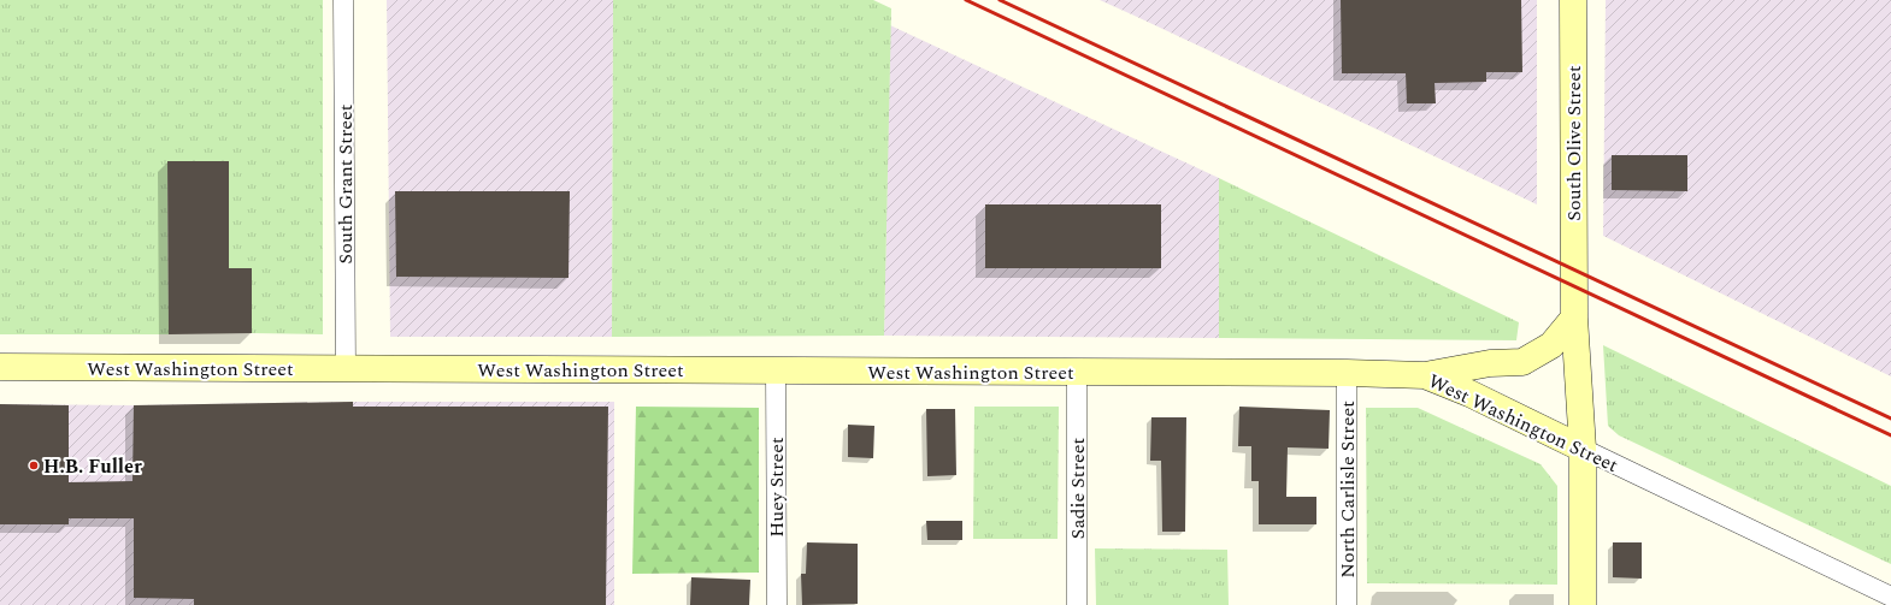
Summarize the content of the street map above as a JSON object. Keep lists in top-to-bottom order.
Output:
{
  "streets": {
    "street": [
      "South Olive Street",
      "South Grant Street",
      "West Washington Street",
      "Huey Street",
      "Sadie Street",
      "North Carlisle Street"
    ]
  },
  "crossings": [
    ["South Olive Street", "West Washington Street"],
    ["South Grant Street", "West Washington Street"],
    ["West Washington Street", "Huey Street"],
    ["West Washington Street", "Sadie Street"],
    ["West Washington Street", "North Carlisle Street"]
  ],
  "places": ["H.B. Fuller"]
}
